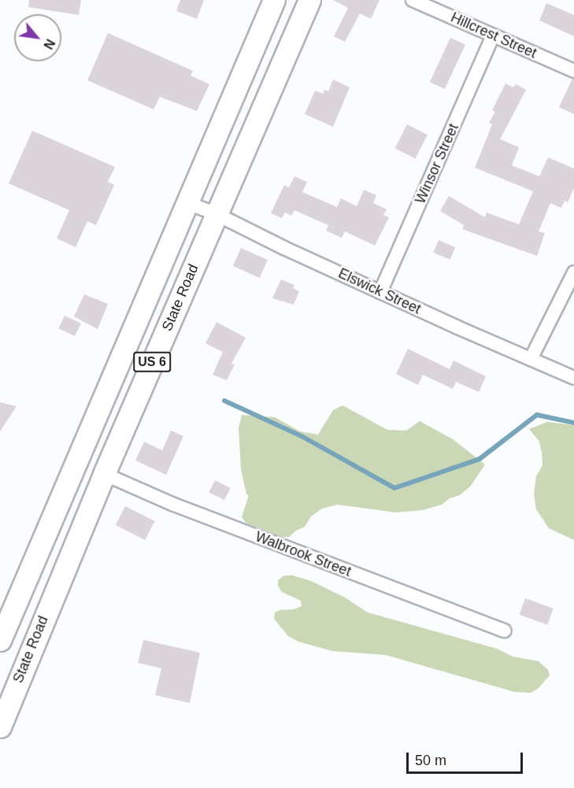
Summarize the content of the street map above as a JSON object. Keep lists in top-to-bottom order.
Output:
{
  "streets": {
    "main road": ["State Road", "US 6"],
    "street": [
      "Hillcrest Street",
      "Winsor Street",
      "Elswick Street",
      "Walbrook Street"
    ]
  },
  "crossings": [
    ["Hillcrest Street", "Winsor Street"],
    ["Winsor Street", "Elswick Street"],
    ["Elswick Street", "State Road"],
    ["Elswick Street", "US 6"],
    ["State Road", "Walbrook Street"]
  ],
  "scale_bar": "50 m",
  "north": "bottom right"
}
